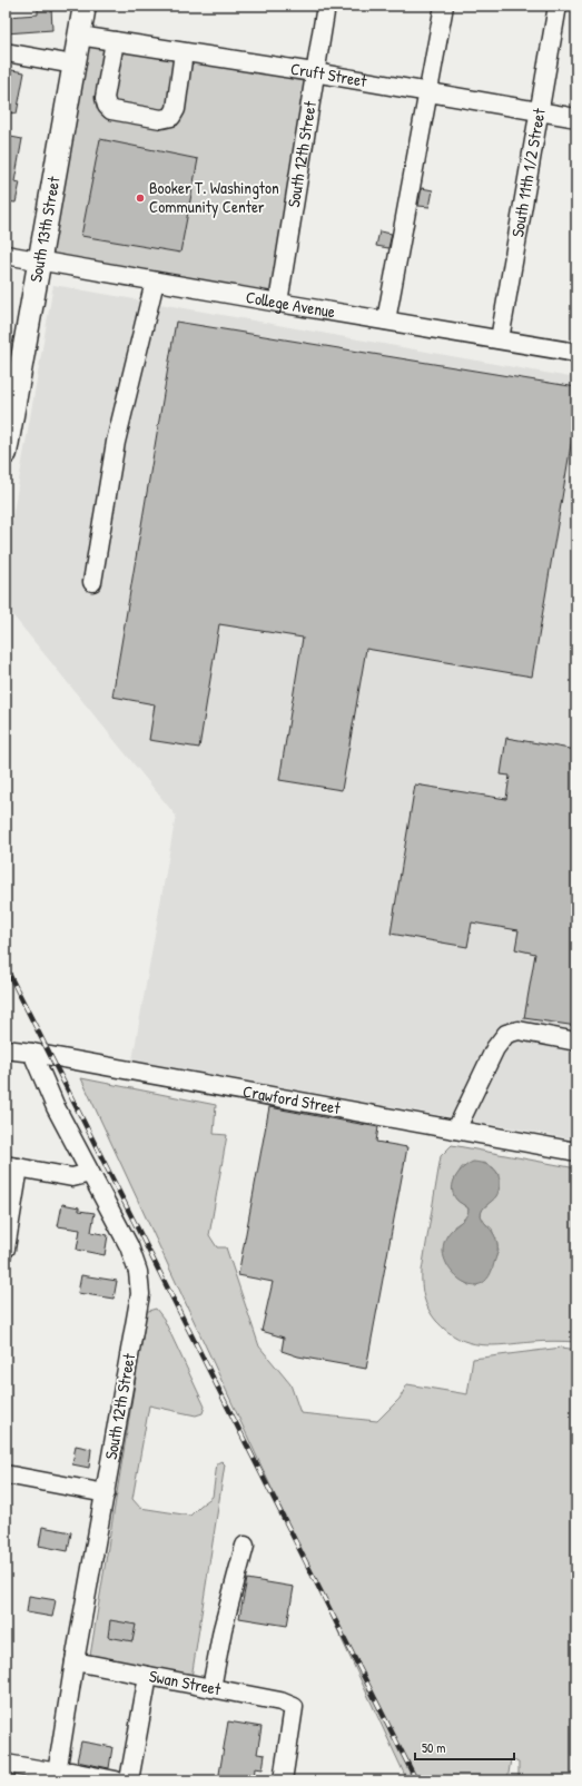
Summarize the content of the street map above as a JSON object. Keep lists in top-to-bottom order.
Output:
{
  "streets": {
    "main road": ["South 13th Street"],
    "street": [
      "Cruft Street",
      "South 12th Street",
      "South 11th 1/2 Street",
      "College Avenue",
      "Crawford Street",
      "Swan Street"
    ]
  },
  "crossings": [
    ["Cruft Street", "South 12th Street"],
    ["Cruft Street", "South 11th 1/2 Street"],
    ["Cruft Street", "South 13th Street"],
    ["South 12th Street", "College Avenue"],
    ["South 12th Street", "Crawford Street"],
    ["South 12th Street", "Swan Street"],
    ["South 11th 1/2 Street", "College Avenue"],
    ["South 13th Street", "College Avenue"]
  ],
  "places": ["Booker T. Washington Community Center"],
  "scale_bar": "50 m"
}
